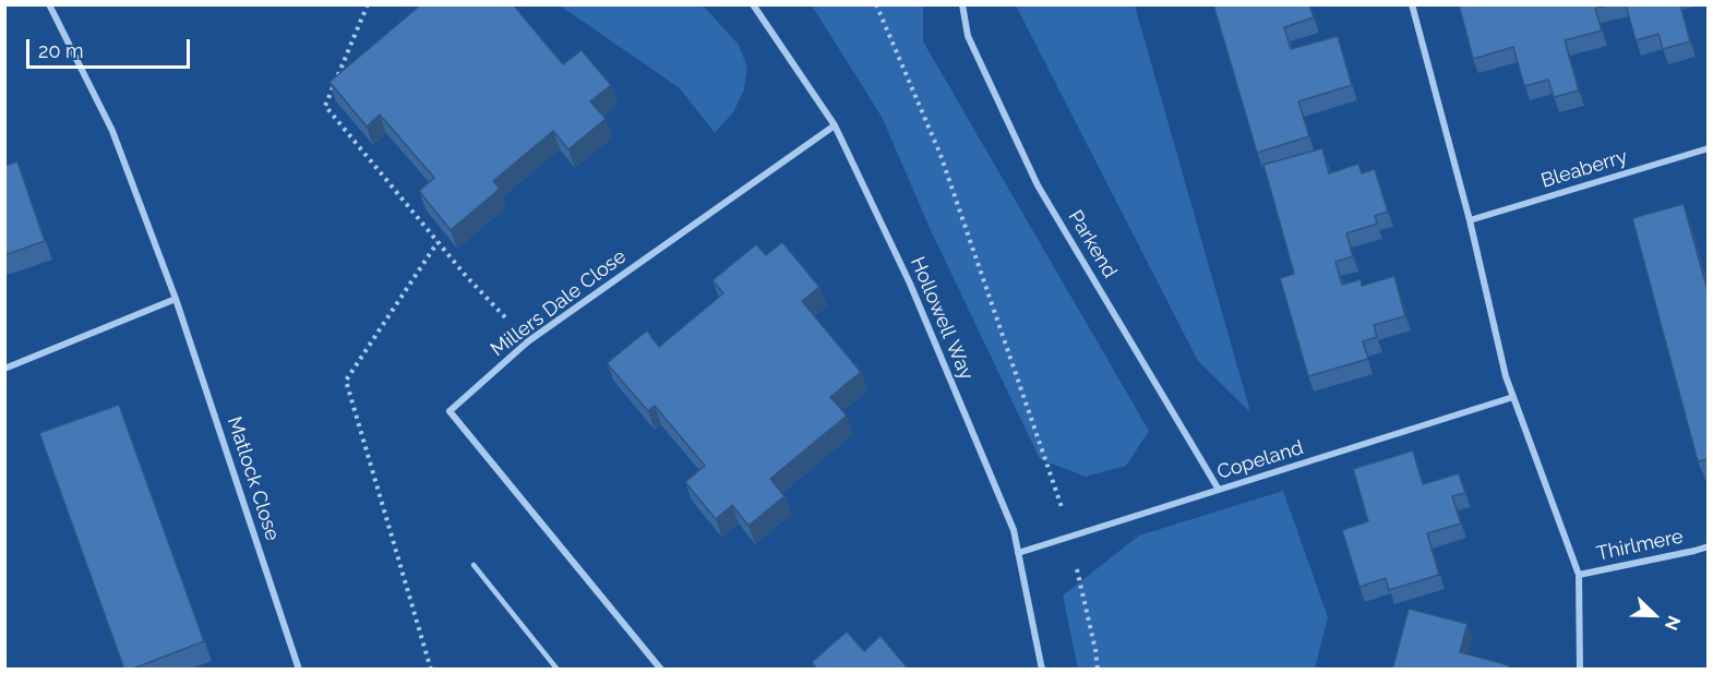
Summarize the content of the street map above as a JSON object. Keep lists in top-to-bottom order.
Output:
{
  "streets": {
    "street": [
      "Bleaberry",
      "Parkend",
      "Millers Dale Close",
      "Hollowell Way",
      "Copeland",
      "Matlock Close",
      "Thirlmere"
    ]
  },
  "crossings": [
    ["Parkend", "Copeland"],
    ["Millers Dale Close", "Hollowell Way"],
    ["Hollowell Way", "Copeland"]
  ],
  "scale_bar": "20 m",
  "north": "bottom right"
}
